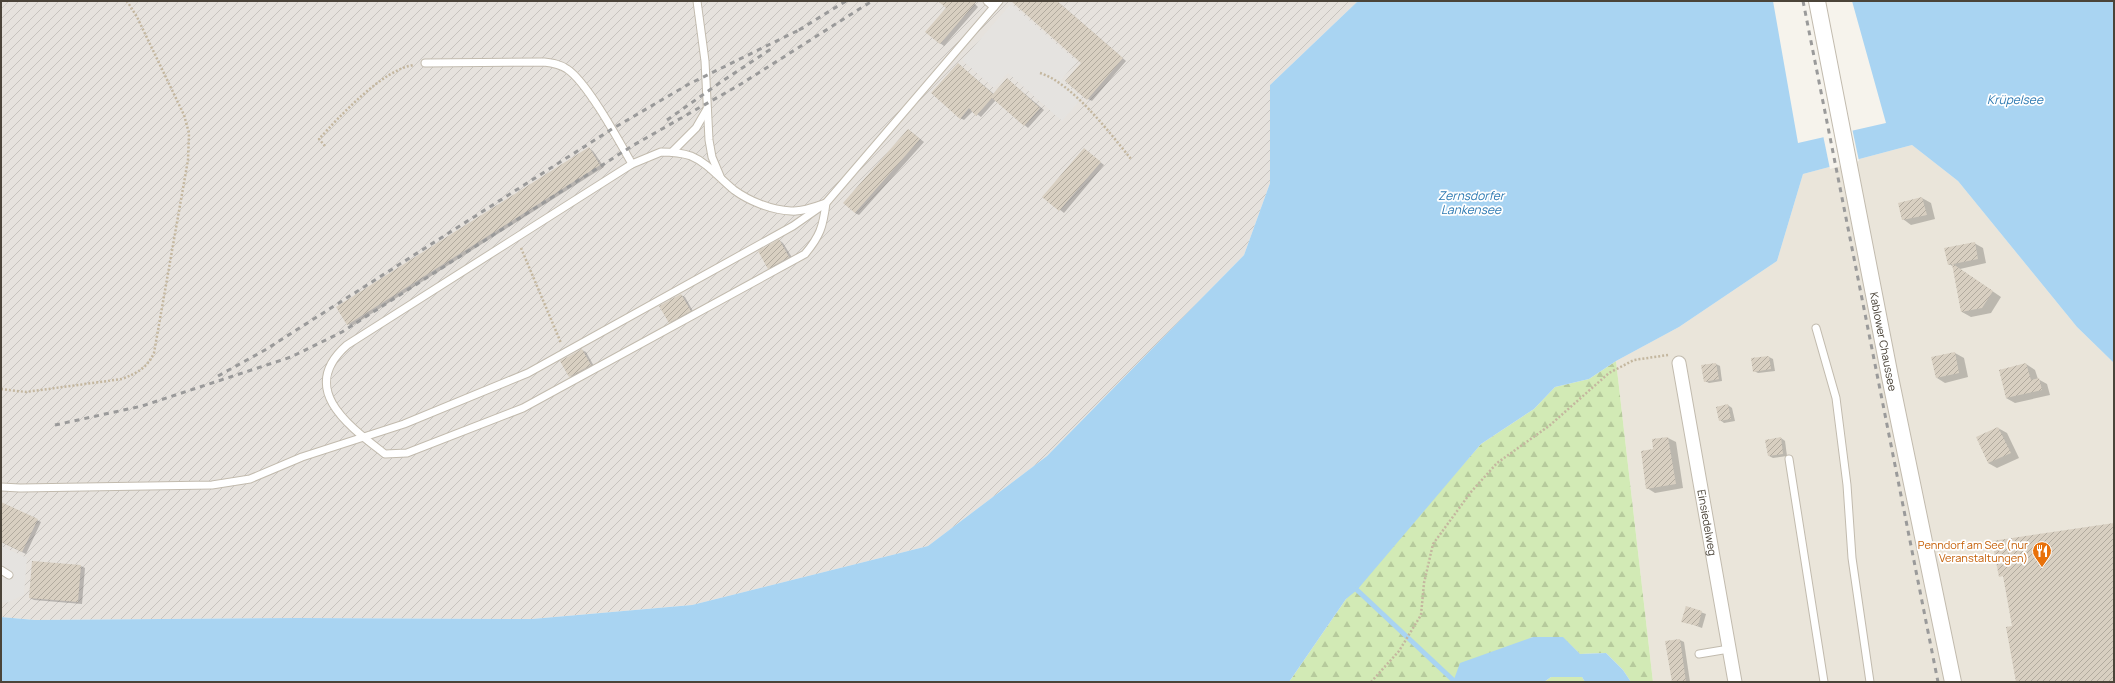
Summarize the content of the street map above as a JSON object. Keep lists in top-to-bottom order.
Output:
{
  "streets": {
    "street": ["Kablower Chaussee", "Einsiedelweg"]
  },
  "water": ["Krüpelsee", "Zernsdorfer Lankensee"],
  "places": {
    "restaurant": ["Penndorf am See (nur Veranstaltungen)"]
  }
}
